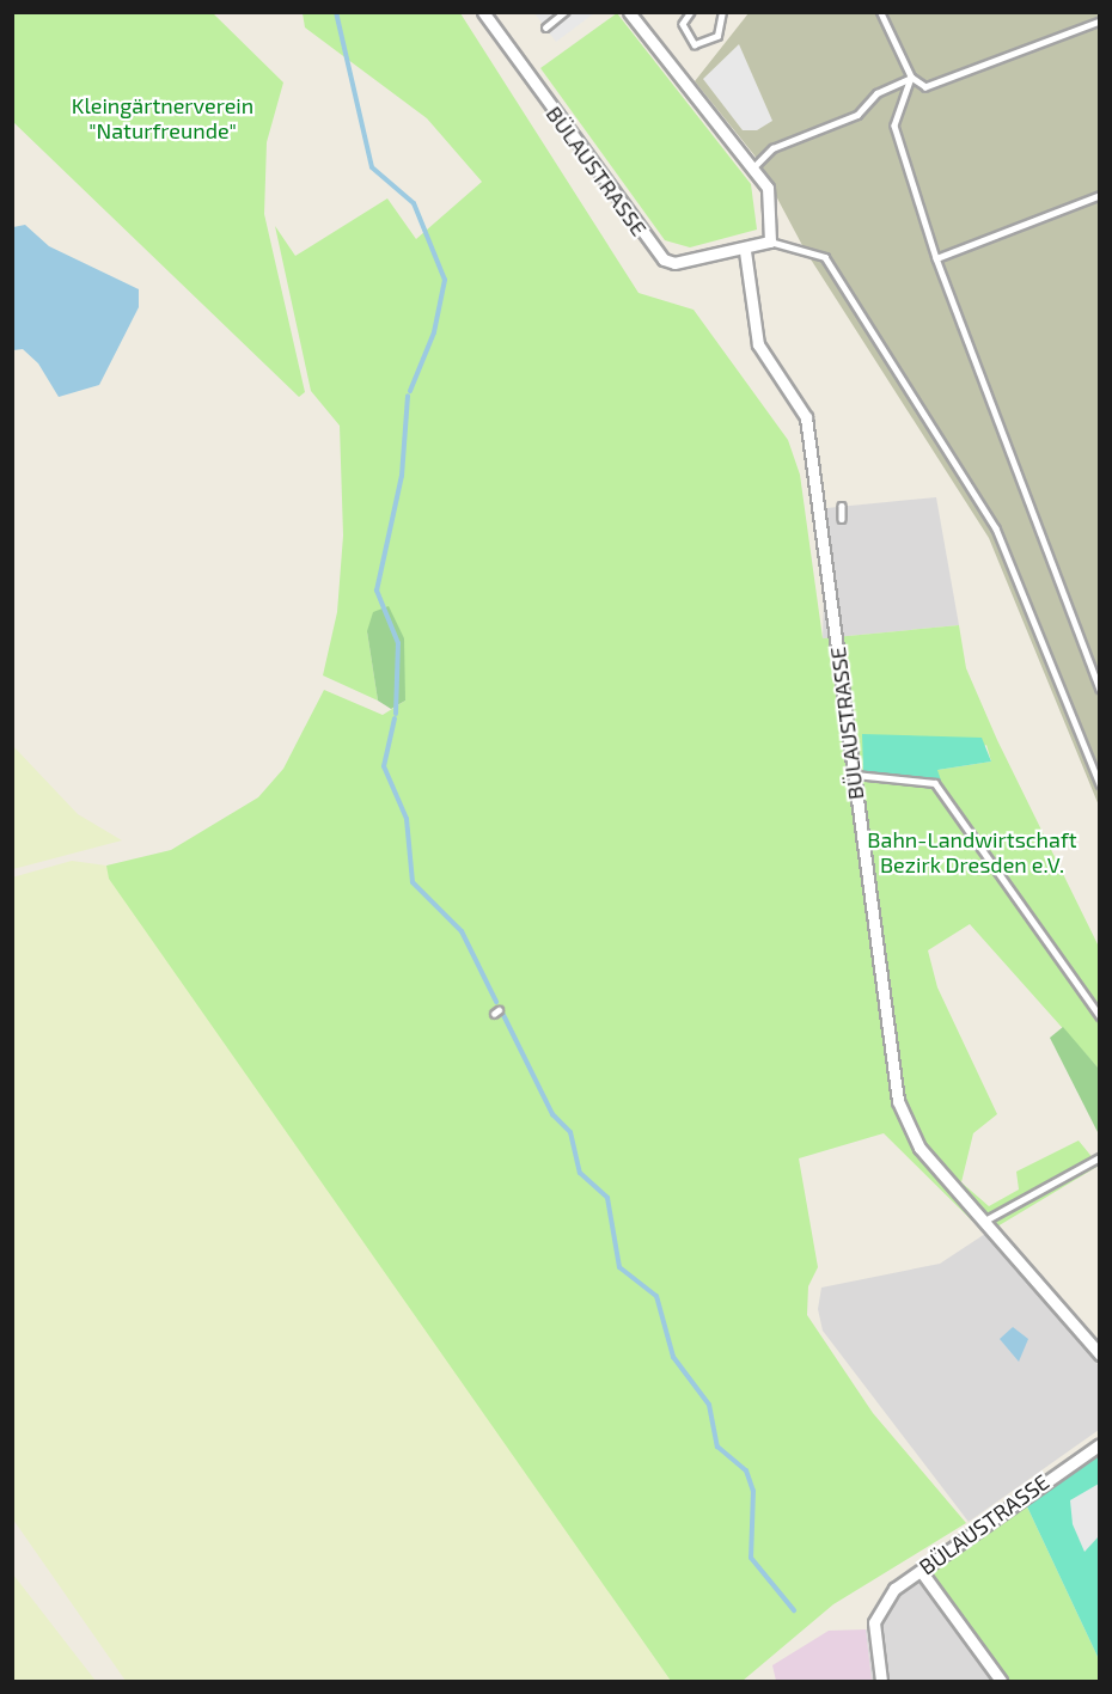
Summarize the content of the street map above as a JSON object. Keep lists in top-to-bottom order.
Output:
{
  "streets": {
    "street": ["BÜLAUSTRASSE"]
  },
  "parks": ["Kleingärtnerverein \"Naturfreunde\"", "Bahn-Landwirtschaft Bezirk Dresden e.V."]
}
